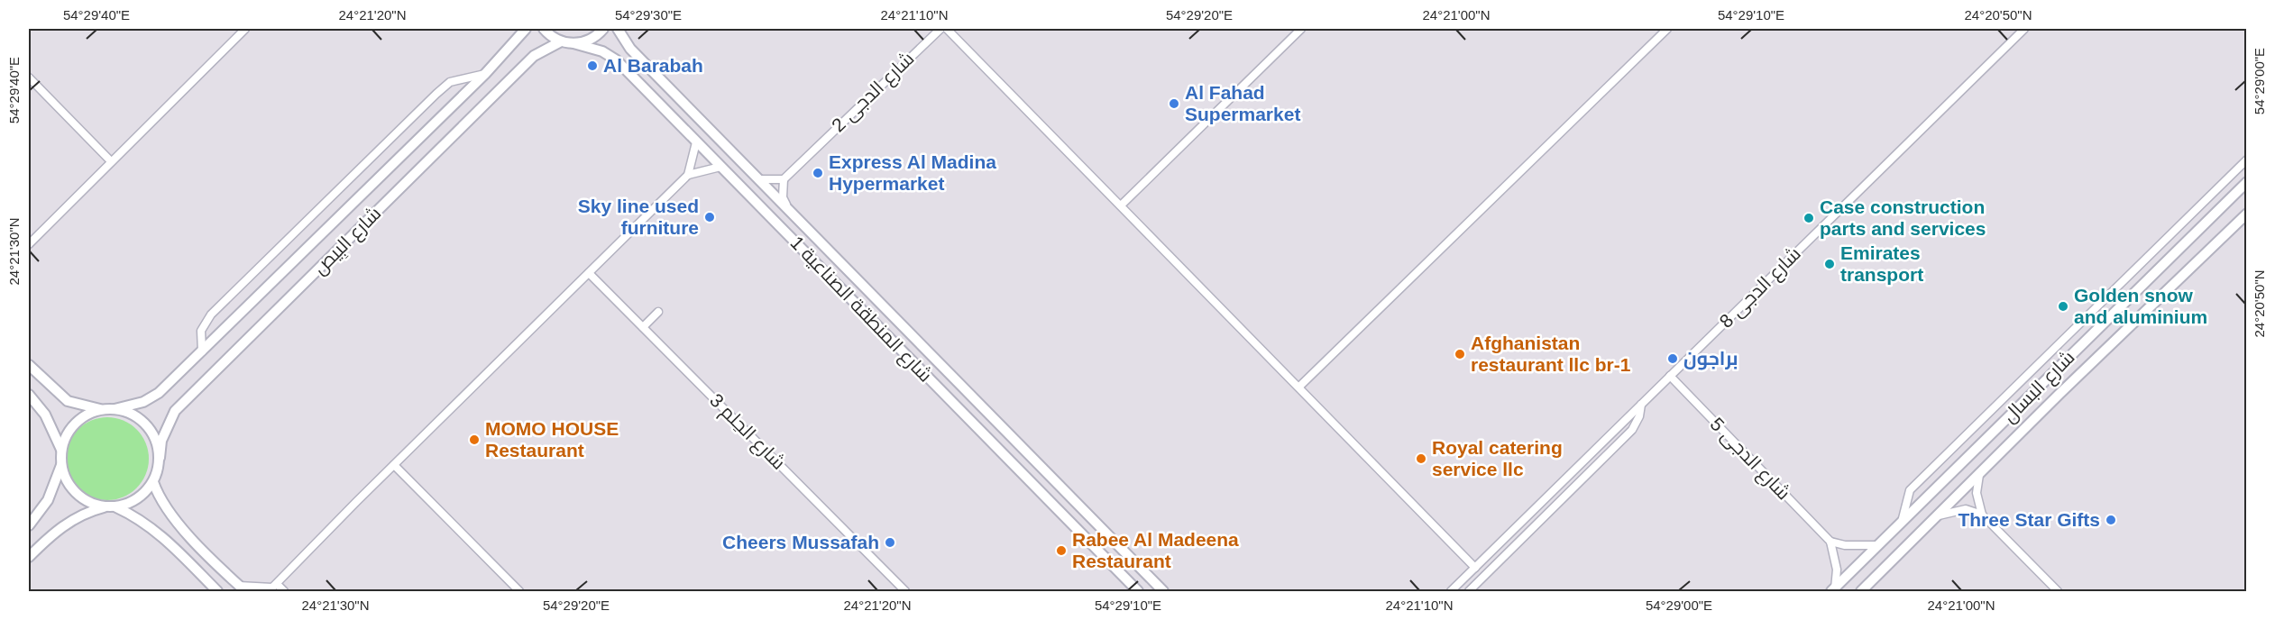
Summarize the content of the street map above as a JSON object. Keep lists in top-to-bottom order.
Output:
{
  "streets": {
    "street": [
      "شارع الدجى 2",
      "شارع البِيص",
      "شارع الدجى 8",
      "شارع المنطقة الصناعية 1",
      "شارع البسال",
      "شارع الحِلم 3",
      "شارع الدجى 5"
    ]
  },
  "crossings": [
    ["شارع البِيص", "شارع المنطقة الصناعية 1"],
    ["شارع الدجى 8", "شارع الدجى 5"]
  ],
  "places": [
    "Al Barabah",
    "Al Fahad Supermarket",
    "Express Al Madina Hypermarket",
    "Sky line used furniture",
    "Case construction parts and services",
    "Emirates transport",
    "Golden snow and aluminium",
    "Afghanistan restaurant llc br-1",
    "براجون",
    "MOMO HOUSE Restaurant",
    "Royal catering service llc",
    "Three Star Gifts",
    "Cheers Mussafah",
    "Rabee Al Madeena Restaurant"
  ],
  "coordinates": [
    "54°29'40\"E",
    "24°21'20\"N",
    "54°29'30\"E",
    "24°21'10\"N",
    "54°29'20\"E",
    "24°21'00\"N",
    "54°29'10\"E",
    "24°20'50\"N",
    "54°29'00\"E",
    "24°21'30\"N"
  ]
}
